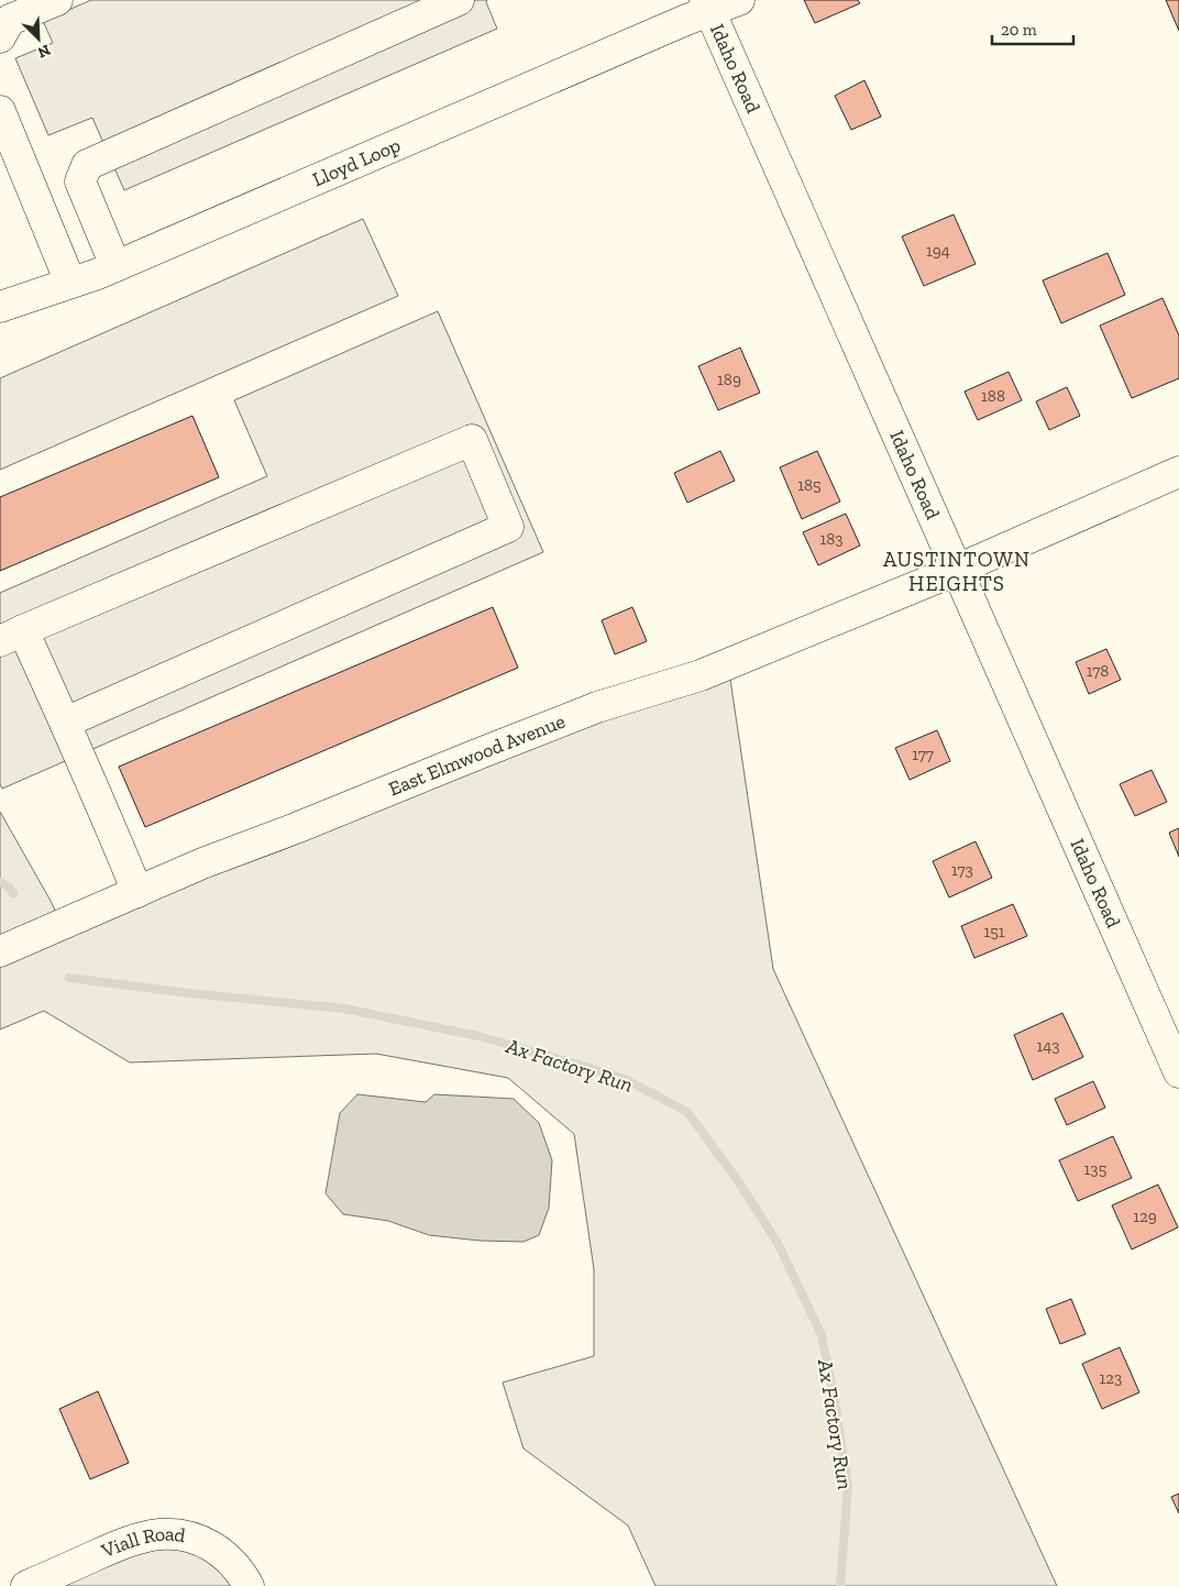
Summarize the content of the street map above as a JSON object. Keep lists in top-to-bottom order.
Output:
{
  "streets": {
    "street": [
      "Idaho Road",
      "Lloyd Loop",
      "East Elmwood Avenue",
      "Viall Road"
    ]
  },
  "crossings": [
    ["Idaho Road", "Lloyd Loop"],
    ["Idaho Road", "East Elmwood Avenue"]
  ],
  "districts": ["AUSTINTOWN HEIGHTS"],
  "water": ["Ax Factory Run"],
  "house_numbers": [
    "194",
    "189",
    "188",
    "185",
    "183",
    "178",
    "177",
    "173",
    "151",
    "143",
    "135",
    "129",
    "123"
  ],
  "scale_bar": "20 m",
  "north": "bottom right"
}
